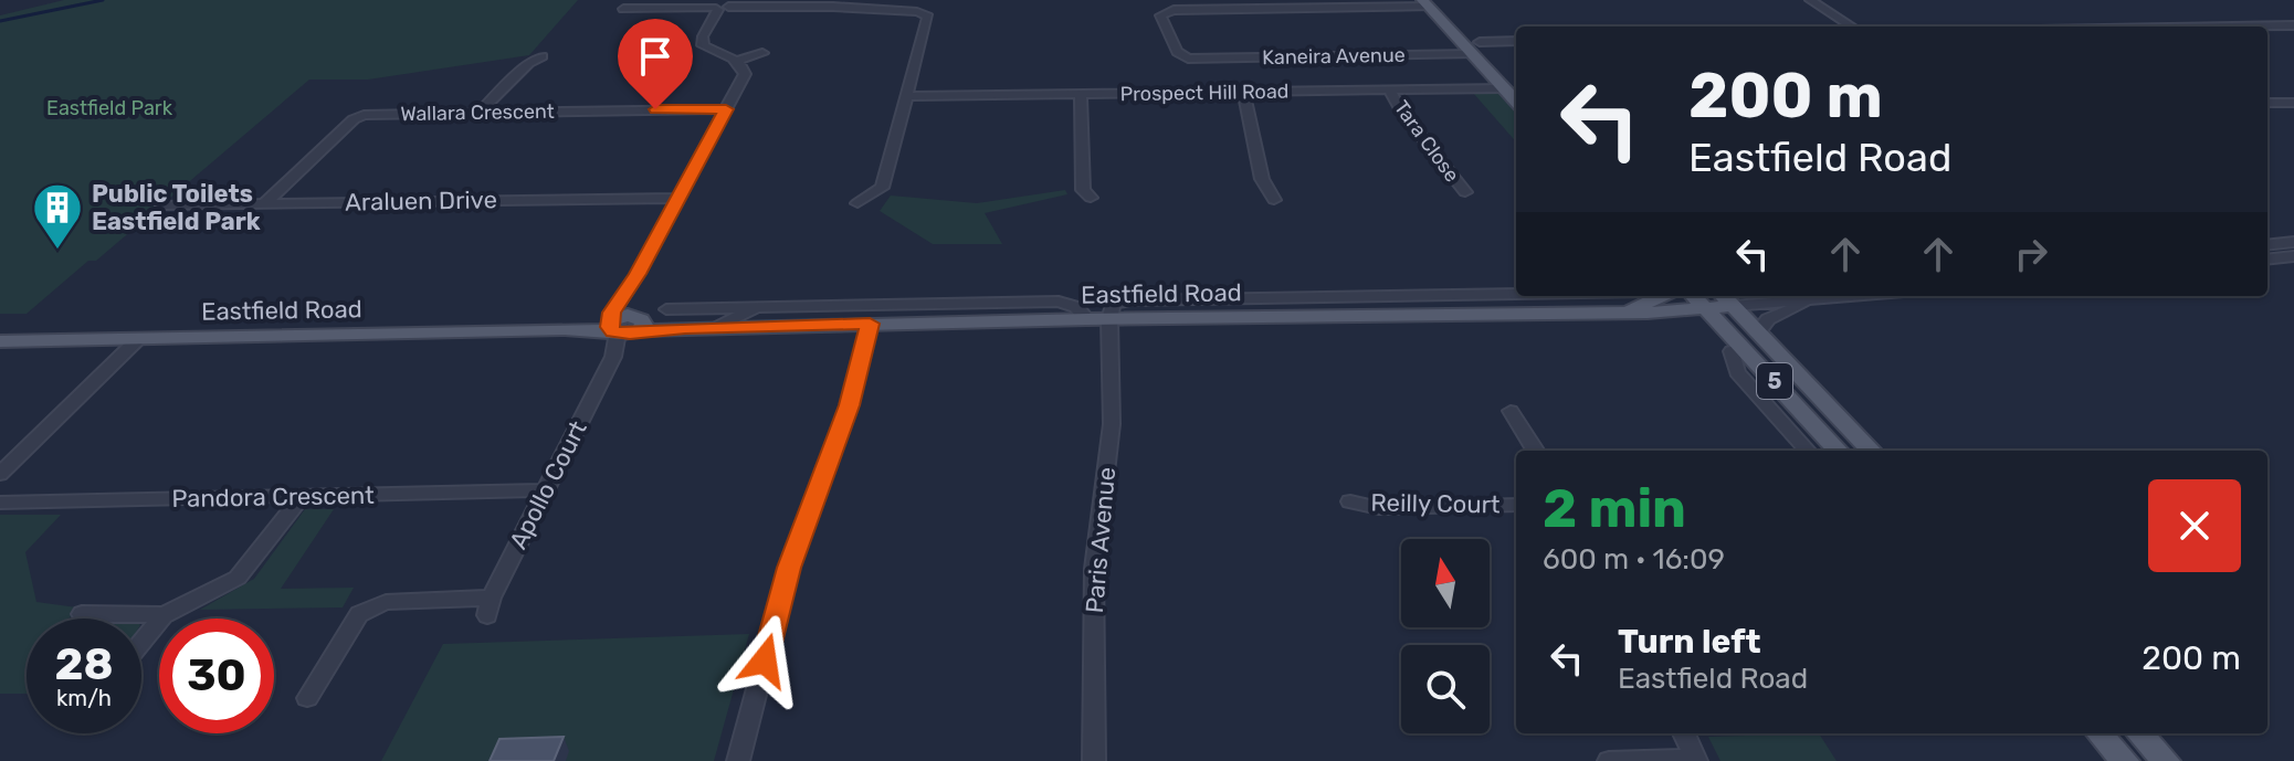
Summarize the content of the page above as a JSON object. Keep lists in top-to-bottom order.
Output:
{
  "streets": {
    "main road": ["Eastfield Road", "5"],
    "street": [
      "Kaneira Avenue",
      "Prospect Hill Road",
      "Wallara Crescent",
      "Tara Close",
      "Araluen Drive",
      "Apollo Court",
      "Pandora Crescent",
      "Reilly Court",
      "Paris Avenue"
    ]
  },
  "crossings": [
    ["Prospect Hill Road", "Tara Close"],
    ["Wallara Crescent", "Araluen Drive"],
    ["Eastfield Road", "5"],
    ["Eastfield Road", "Apollo Court"],
    ["Eastfield Road", "Paris Avenue"],
    ["Apollo Court", "Pandora Crescent"]
  ],
  "parks": ["Eastfield Park"],
  "places": {
    "building": ["Public Toilets Eastfield Park"]
  },
  "north": "top",
  "page": {
    "turn": ["200 m", "Eastfield Road"],
    "heading": ["2 min", "600 m · 16:09"],
    "list": [
      {
        "name": "Turn left",
        "note": "Eastfield Road",
        "value": "200 m"
      }
    ],
    "speed": "28 km/h",
    "limit": "30"
  }
}
